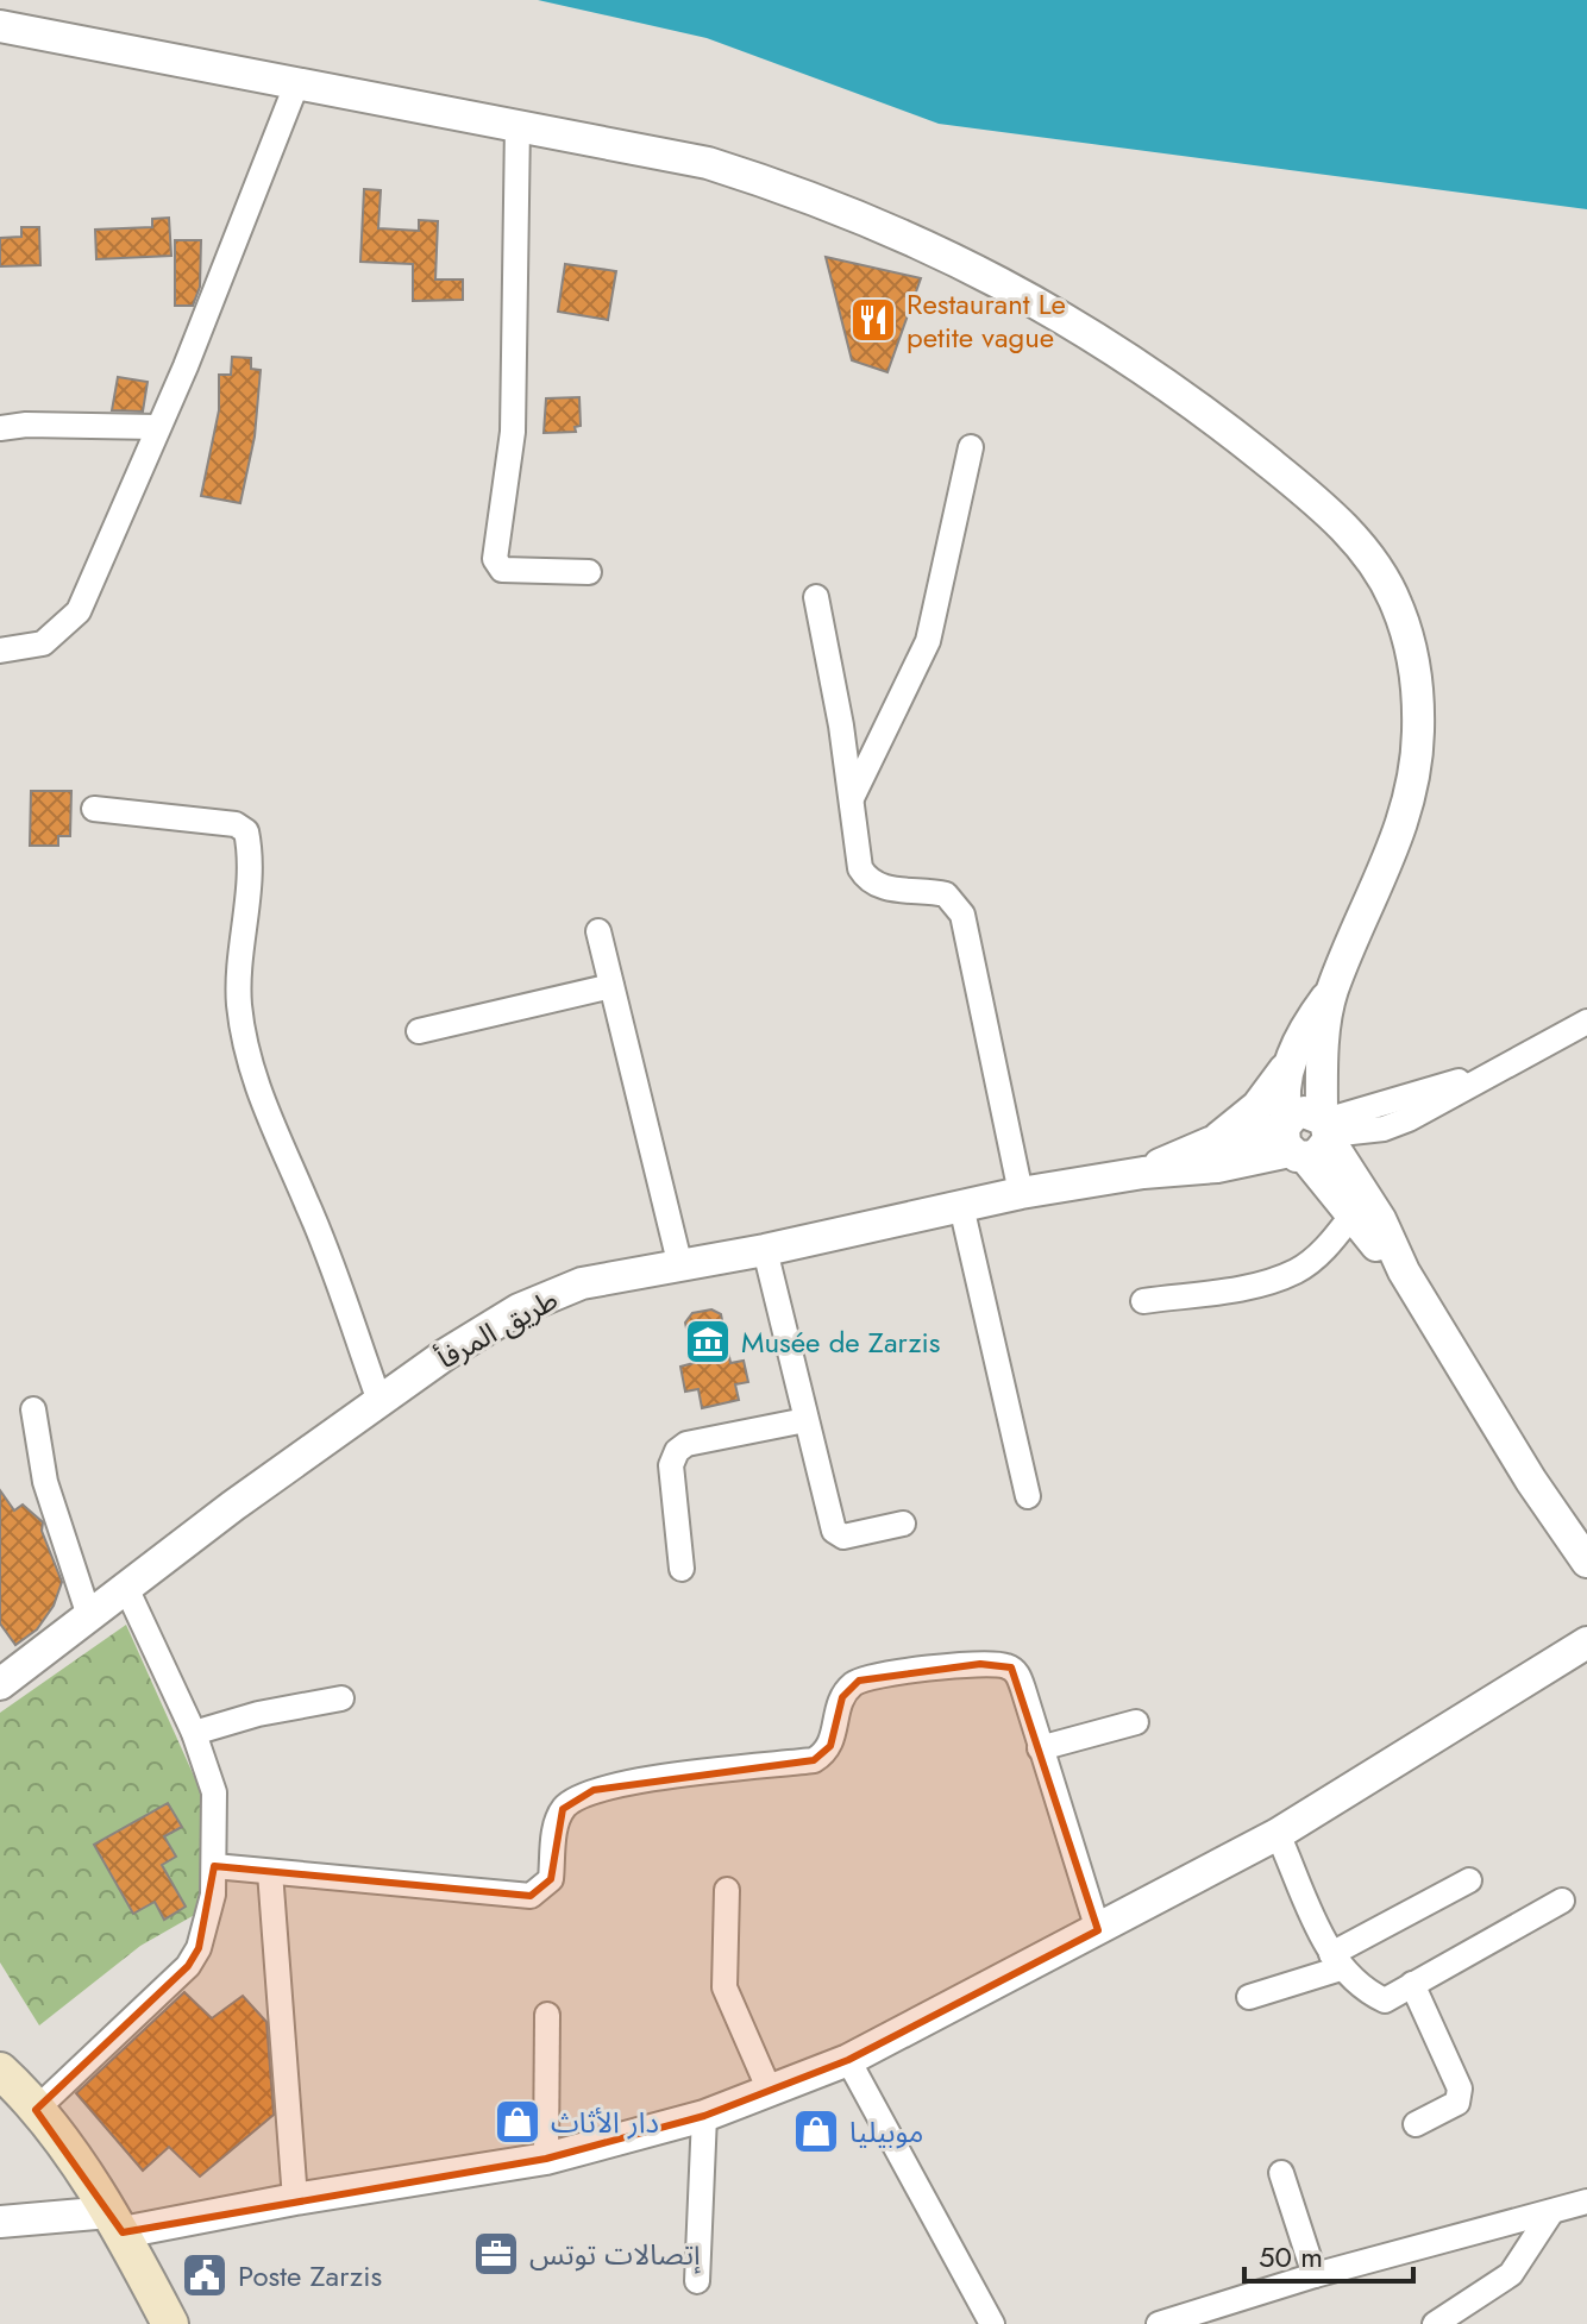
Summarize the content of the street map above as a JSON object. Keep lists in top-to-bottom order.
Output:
{
  "streets": {
    "street": ["طريق المرفأ"]
  },
  "places": {
    "restaurant": ["Restaurant Le petite vague"],
    "museum": ["Musée de Zarzis"],
    "shop": ["دار الأثاث", "موبيليا"],
    "office": ["إتصالات توتس"],
    "public building": ["Poste Zarzis"]
  },
  "scale_bar": "50 m"
}
